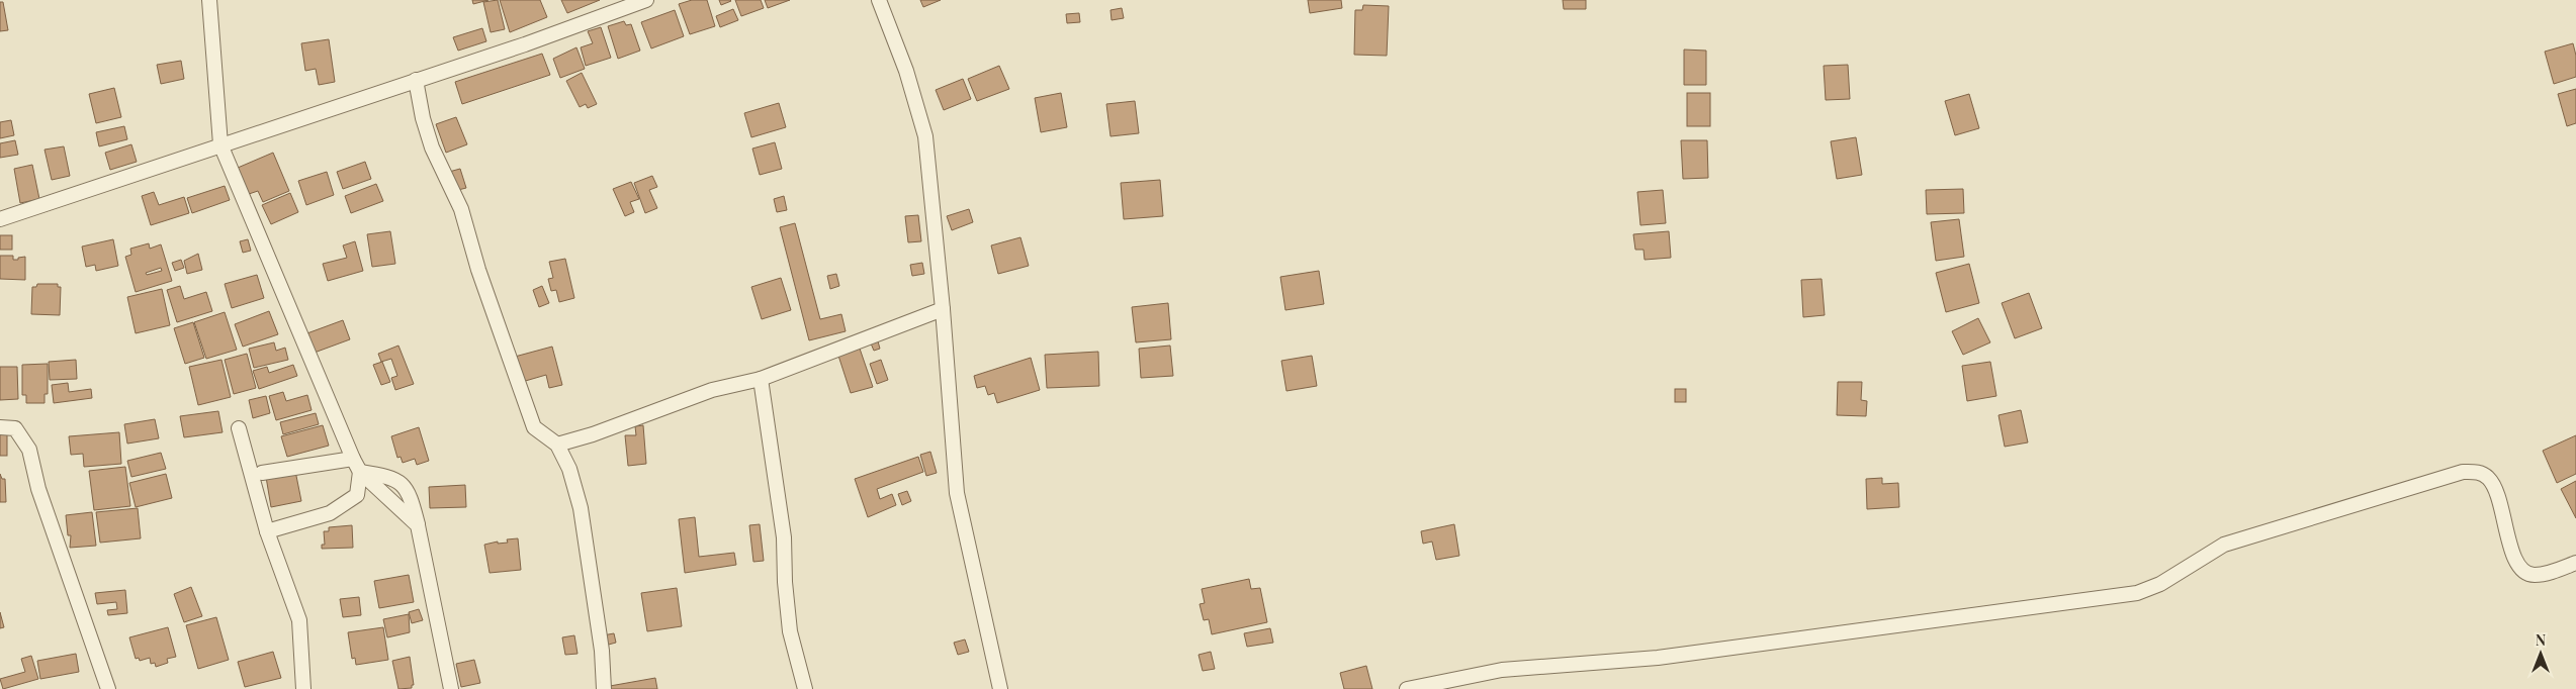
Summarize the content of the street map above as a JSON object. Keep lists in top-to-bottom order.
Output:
{
  "north": "top"
}
